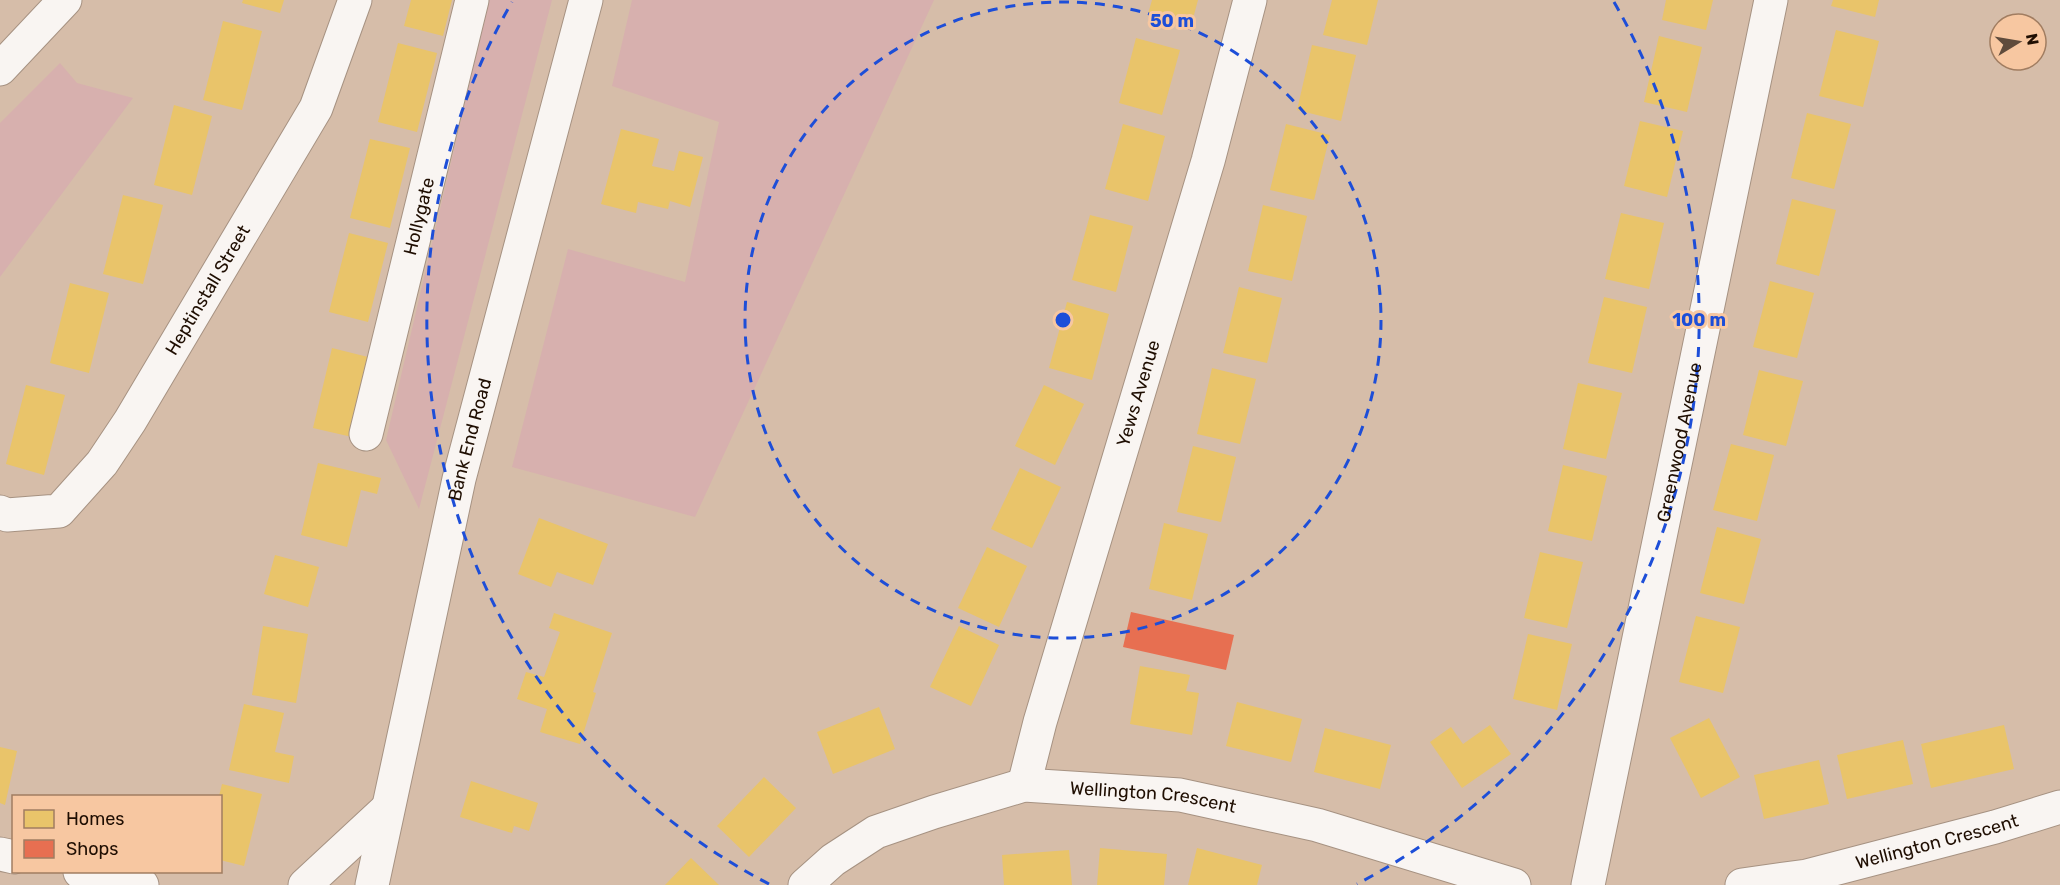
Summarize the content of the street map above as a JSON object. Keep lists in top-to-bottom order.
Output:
{
  "streets": {
    "street": [
      "Hollygate",
      "Heptinstall Street",
      "Yews Avenue",
      "Bank End Road",
      "Greenwood Avenue",
      "Wellington Crescent"
    ]
  },
  "crossings": [
    ["Yews Avenue", "Wellington Crescent"]
  ],
  "legend": ["Homes", "Shops"],
  "north": "right",
  "rings": ["50 m", "100 m"]
}
